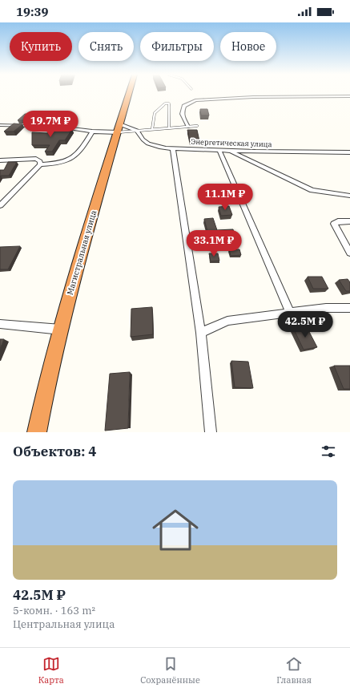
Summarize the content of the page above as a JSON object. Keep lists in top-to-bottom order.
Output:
{
  "streets": {
    "highway": ["Магистральная улица"],
    "street": ["Энергетическая улица"]
  },
  "crossings": [
    ["Энергетическая улица", "Магистральная улица"]
  ],
  "page": {
    "status": "19:39",
    "chip": [
      "Купить",
      "Снять",
      "Фильтры",
      "Новое"
    ],
    "price": [
      "19.7M ₽",
      "11.1M ₽",
      "33.1M ₽",
      "42.5M ₽"
    ],
    "heading": "Объектов: 4",
    "list": [
      {
        "name": "42.5M ₽",
        "note": "5-комн. · 163 m² · Центральная улица"
      }
    ],
    "tabs": ["Карта", "Сохранённые", "Главная"]
  }
}
